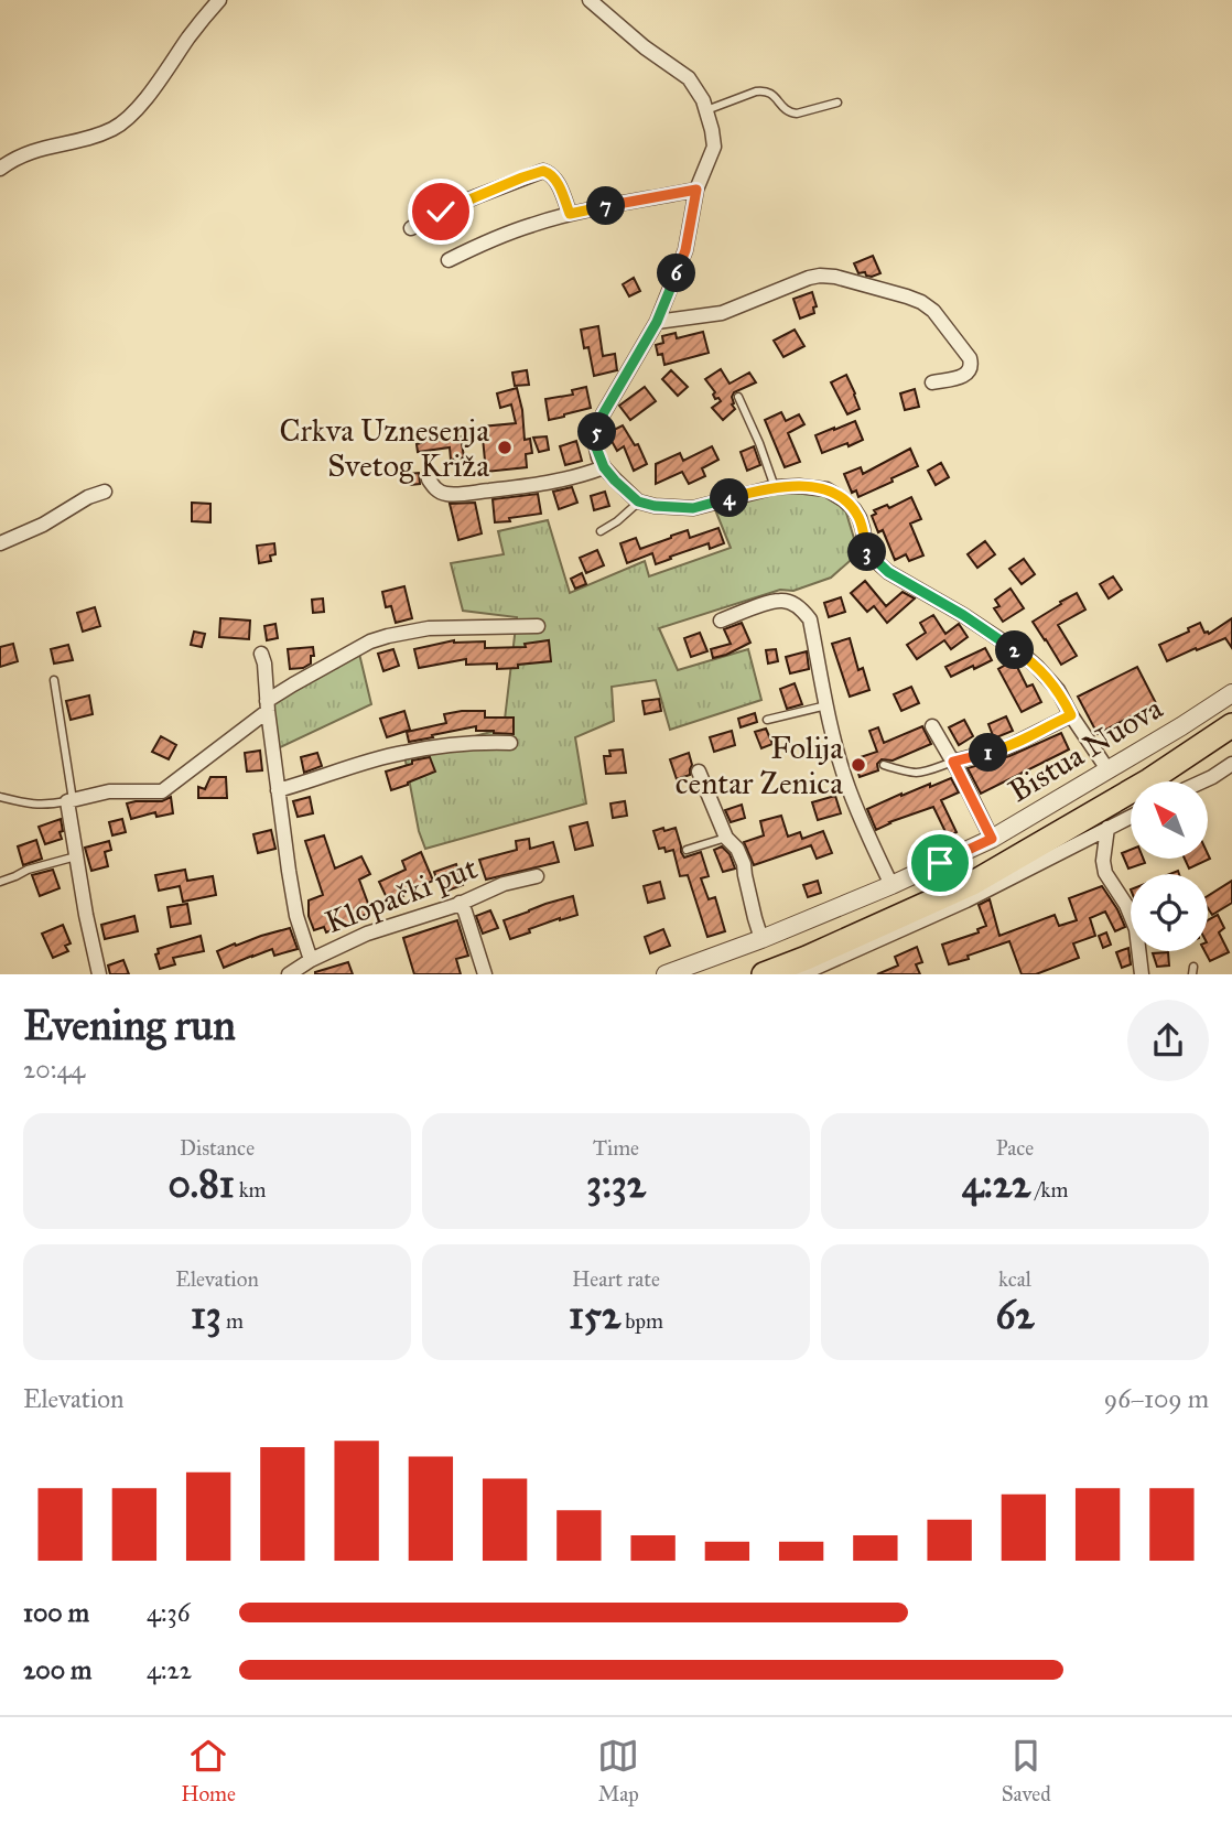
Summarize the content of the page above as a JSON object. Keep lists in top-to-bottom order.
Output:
{
  "streets": {
    "street": ["Bistua Nuova", "Klopački put"]
  },
  "places": ["Crkva Uznesenja Svetog Križa", "Folija centar Zenica"],
  "north": "top left",
  "page": {
    "pins": [
      "7",
      "6",
      "5",
      "4",
      "3",
      "2",
      "1"
    ],
    "heading": ["Evening run", "20:44"],
    "stats": [
      ["Distance", "0.81 km"],
      ["Time", "3:32"],
      ["Pace", "4:22 /km"],
      ["Elevation", "13 m"],
      ["Heart rate", "152 bpm"],
      ["kcal", "62"]
    ],
    "chart": ["Elevation", "96–109 m"],
    "list": [
      {
        "name": "100 m",
        "note": "4:36"
      },
      {
        "name": "200 m",
        "note": "4:22"
      }
    ],
    "tabs": ["Home", "Map", "Saved"]
  }
}
